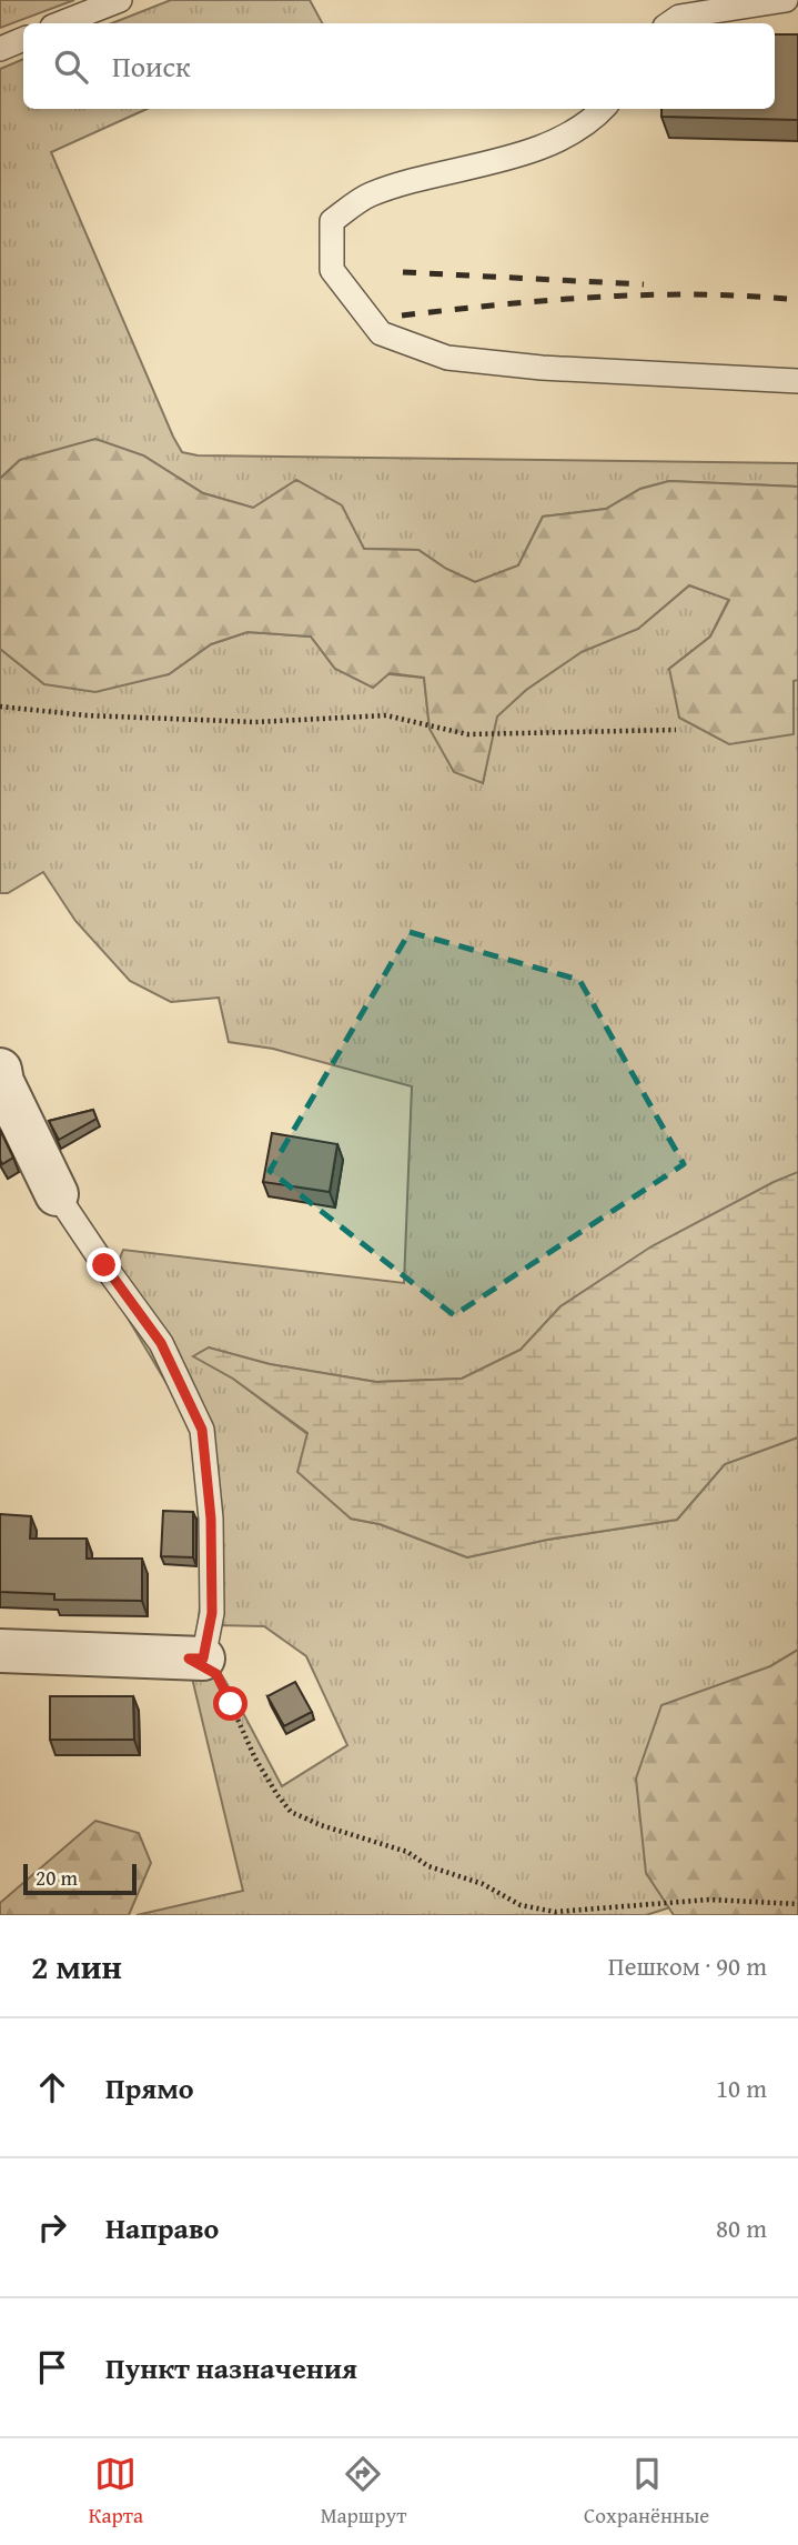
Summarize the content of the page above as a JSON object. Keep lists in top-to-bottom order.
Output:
{
  "scale_bar": "20 m",
  "page": {
    "search": "Поиск",
    "scale": "20 m",
    "heading": ["2 мин", "Пешком · 90 m"],
    "list": [
      ["Прямо", "10 m"],
      ["Направо", "80 m"],
      "Пункт назначения"
    ],
    "nav": ["Карта", "Маршрут", "Сохранённые"]
  }
}
